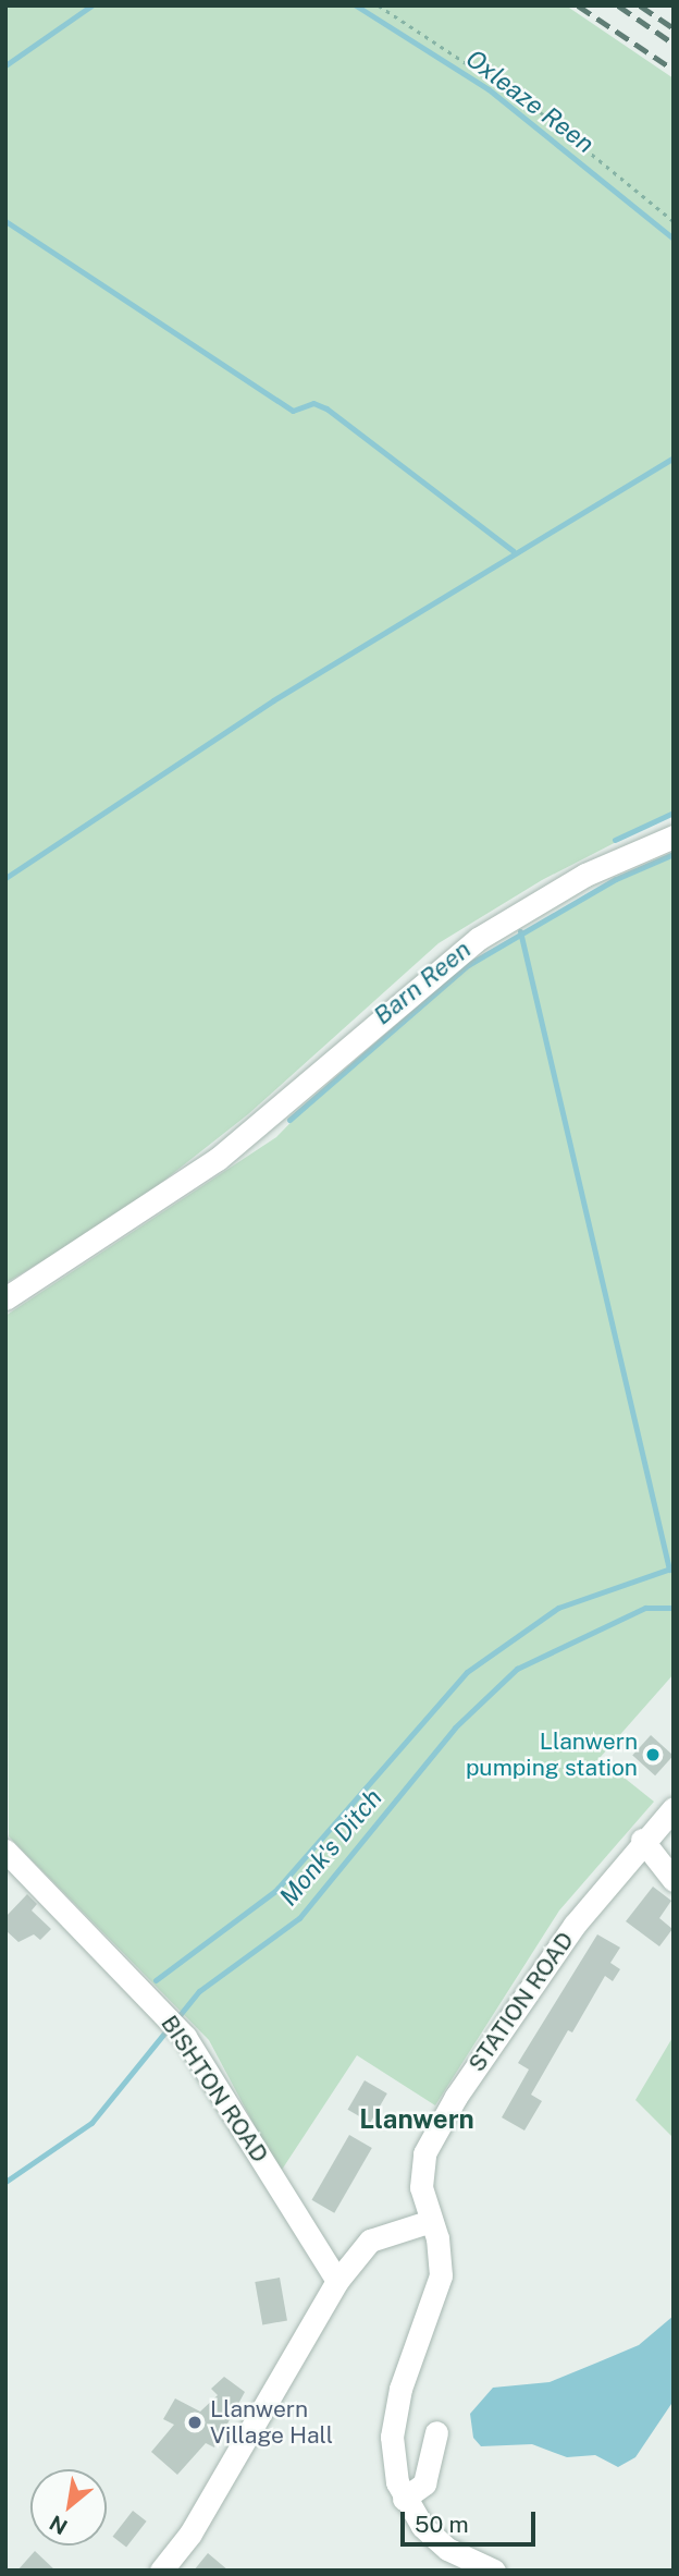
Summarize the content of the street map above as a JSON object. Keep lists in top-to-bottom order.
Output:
{
  "streets": {
    "street": ["STATION ROAD", "BISHTON ROAD"]
  },
  "districts": ["Llanwern"],
  "water": ["Oxleaze Reen", "Barn Reen", "Monk's Ditch"],
  "places": ["Llanwern pumping station", "Llanwern Village Hall"],
  "scale_bar": "50 m",
  "north": "bottom left"
}
